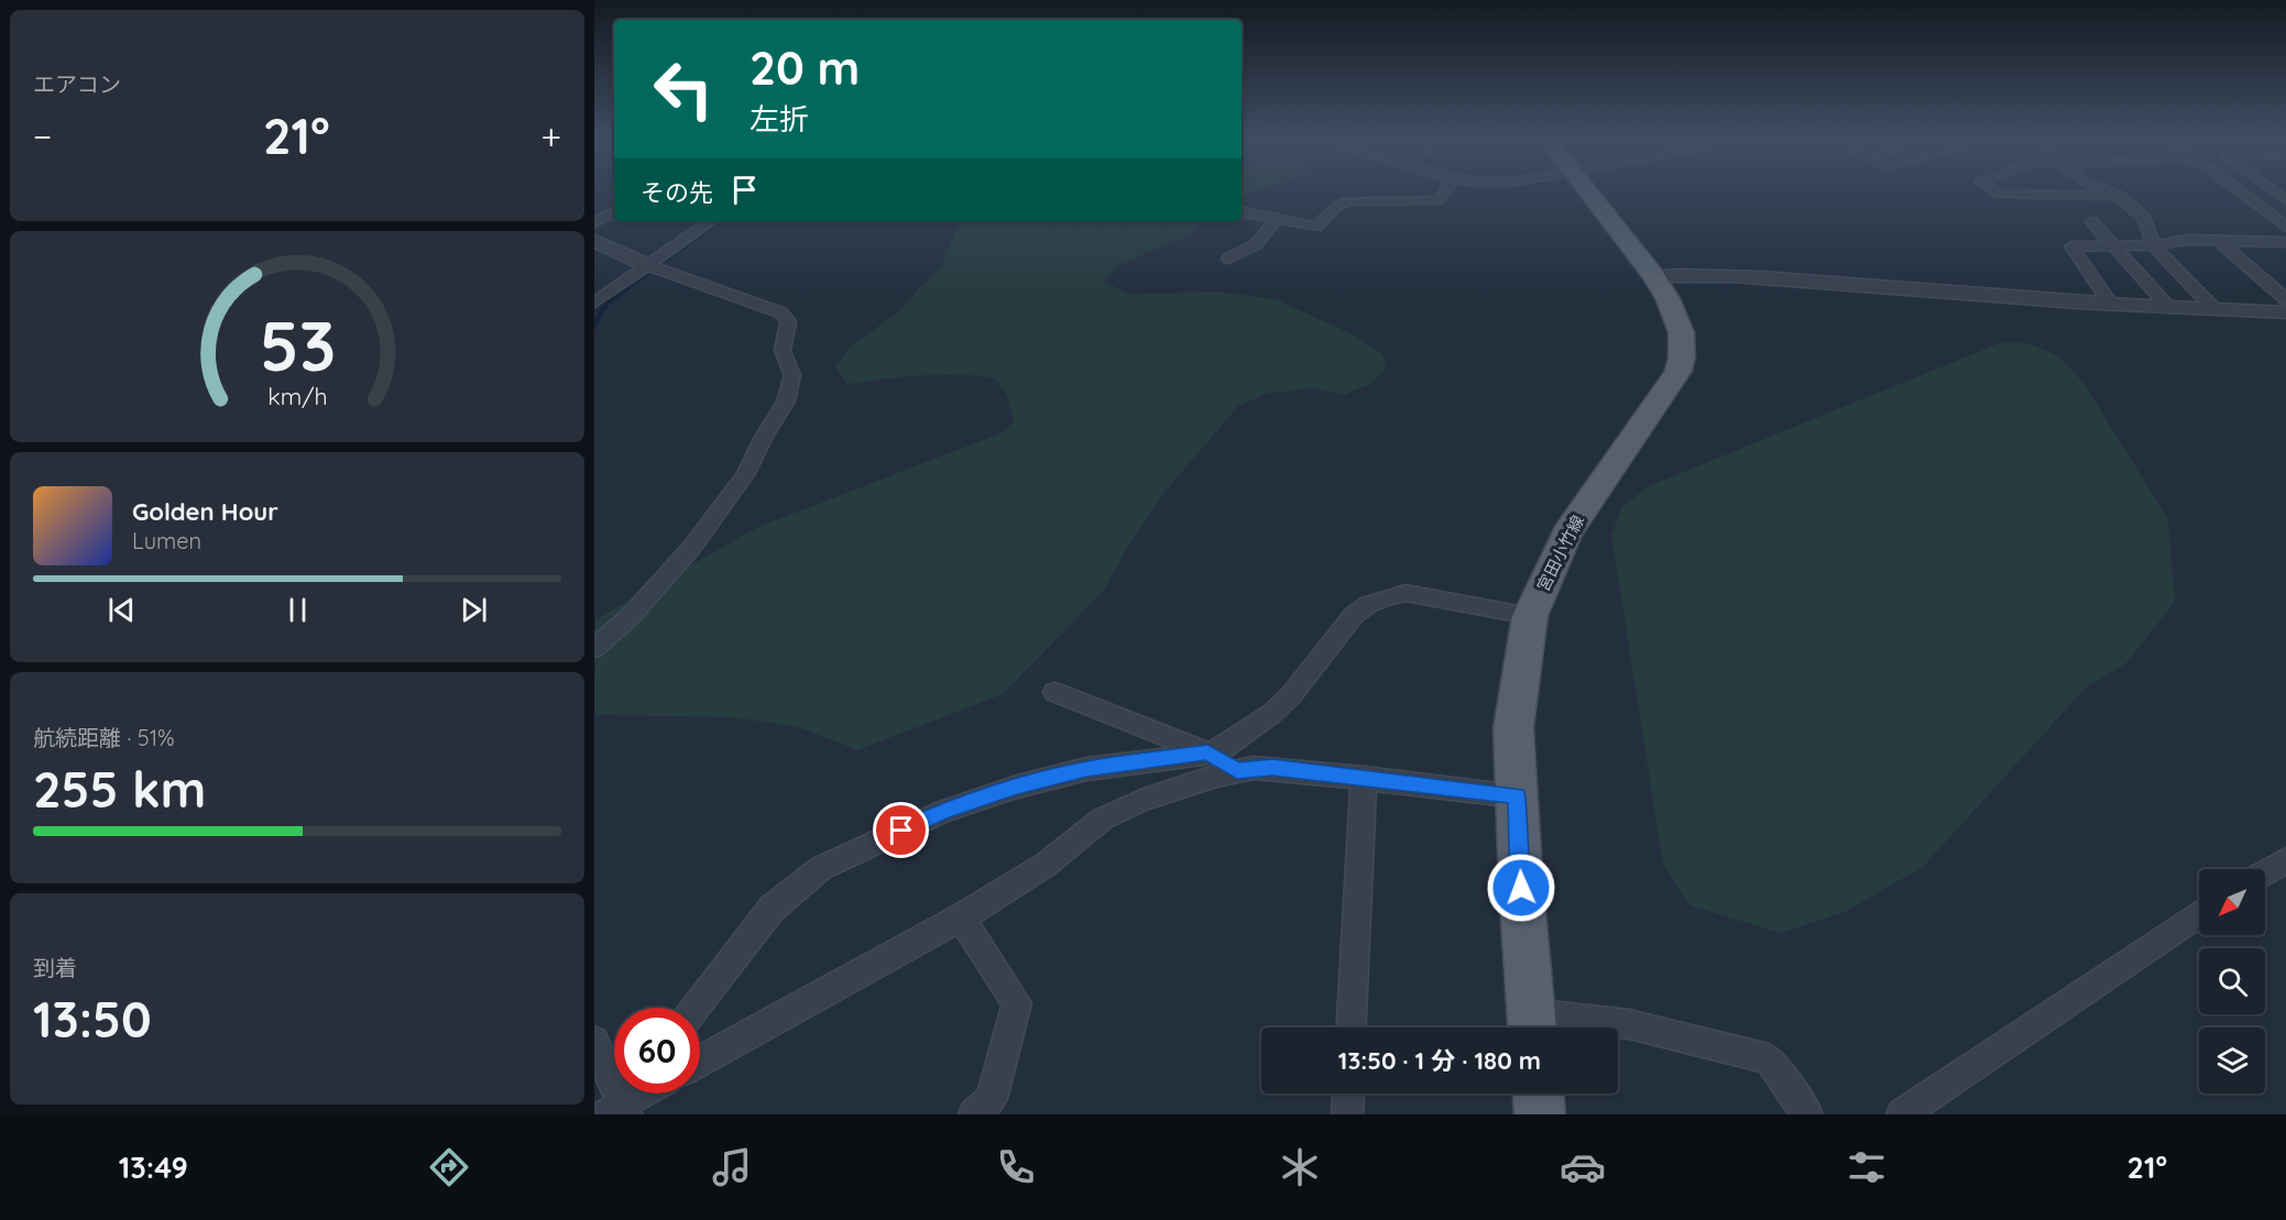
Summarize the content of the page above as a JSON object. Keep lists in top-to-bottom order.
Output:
{
  "streets": {
    "main road": ["宮田小竹線"]
  },
  "north": "bottom left",
  "page": {
    "tile": [
      "エアコン",
      ["航続距離 · 51%", "255 km"],
      ["到着", "13:50"]
    ],
    "turn": ["20 m", "左折"],
    "heat": ["−", "21°", "+"],
    "then": "その先",
    "song": ["Golden Hour", "Lumen"],
    "limit": "60",
    "trip": "13:50 · 1 分 · 180 m",
    "tabs": ["13:49", "21°"],
    "gauge": ["53", "km/h"]
  }
}
